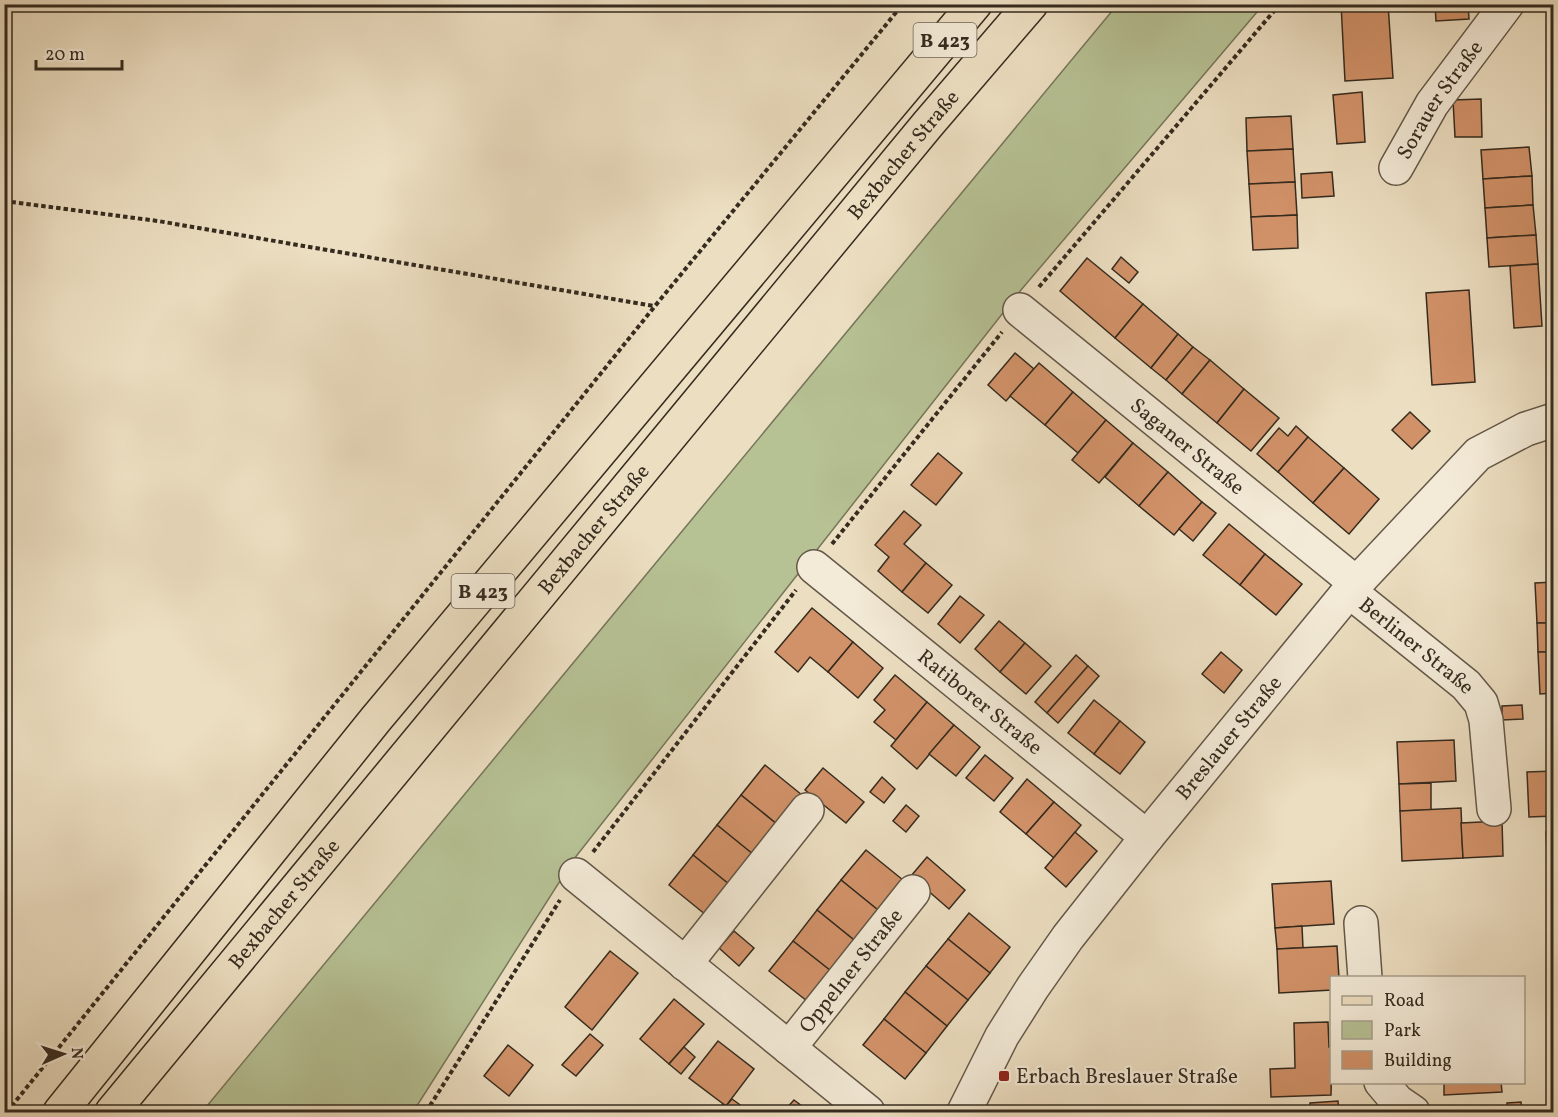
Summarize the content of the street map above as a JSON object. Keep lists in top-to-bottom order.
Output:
{
  "streets": {
    "main road": ["B 423", "Bexbacher Straße"],
    "street": [
      "Sorauer Straße",
      "Saganer Straße",
      "Berliner Straße",
      "Ratiborer Straße",
      "Breslauer Straße",
      "Oppelner Straße"
    ]
  },
  "crossings": [
    ["Saganer Straße", "Berliner Straße"],
    ["Saganer Straße", "Breslauer Straße"],
    ["Berliner Straße", "Breslauer Straße"],
    ["Ratiborer Straße", "Breslauer Straße"]
  ],
  "places": {
    "transit": ["Erbach Breslauer Straße"]
  },
  "legend": ["Road", "Park", "Building"],
  "scale_bar": "20 m",
  "north": "right"
}
